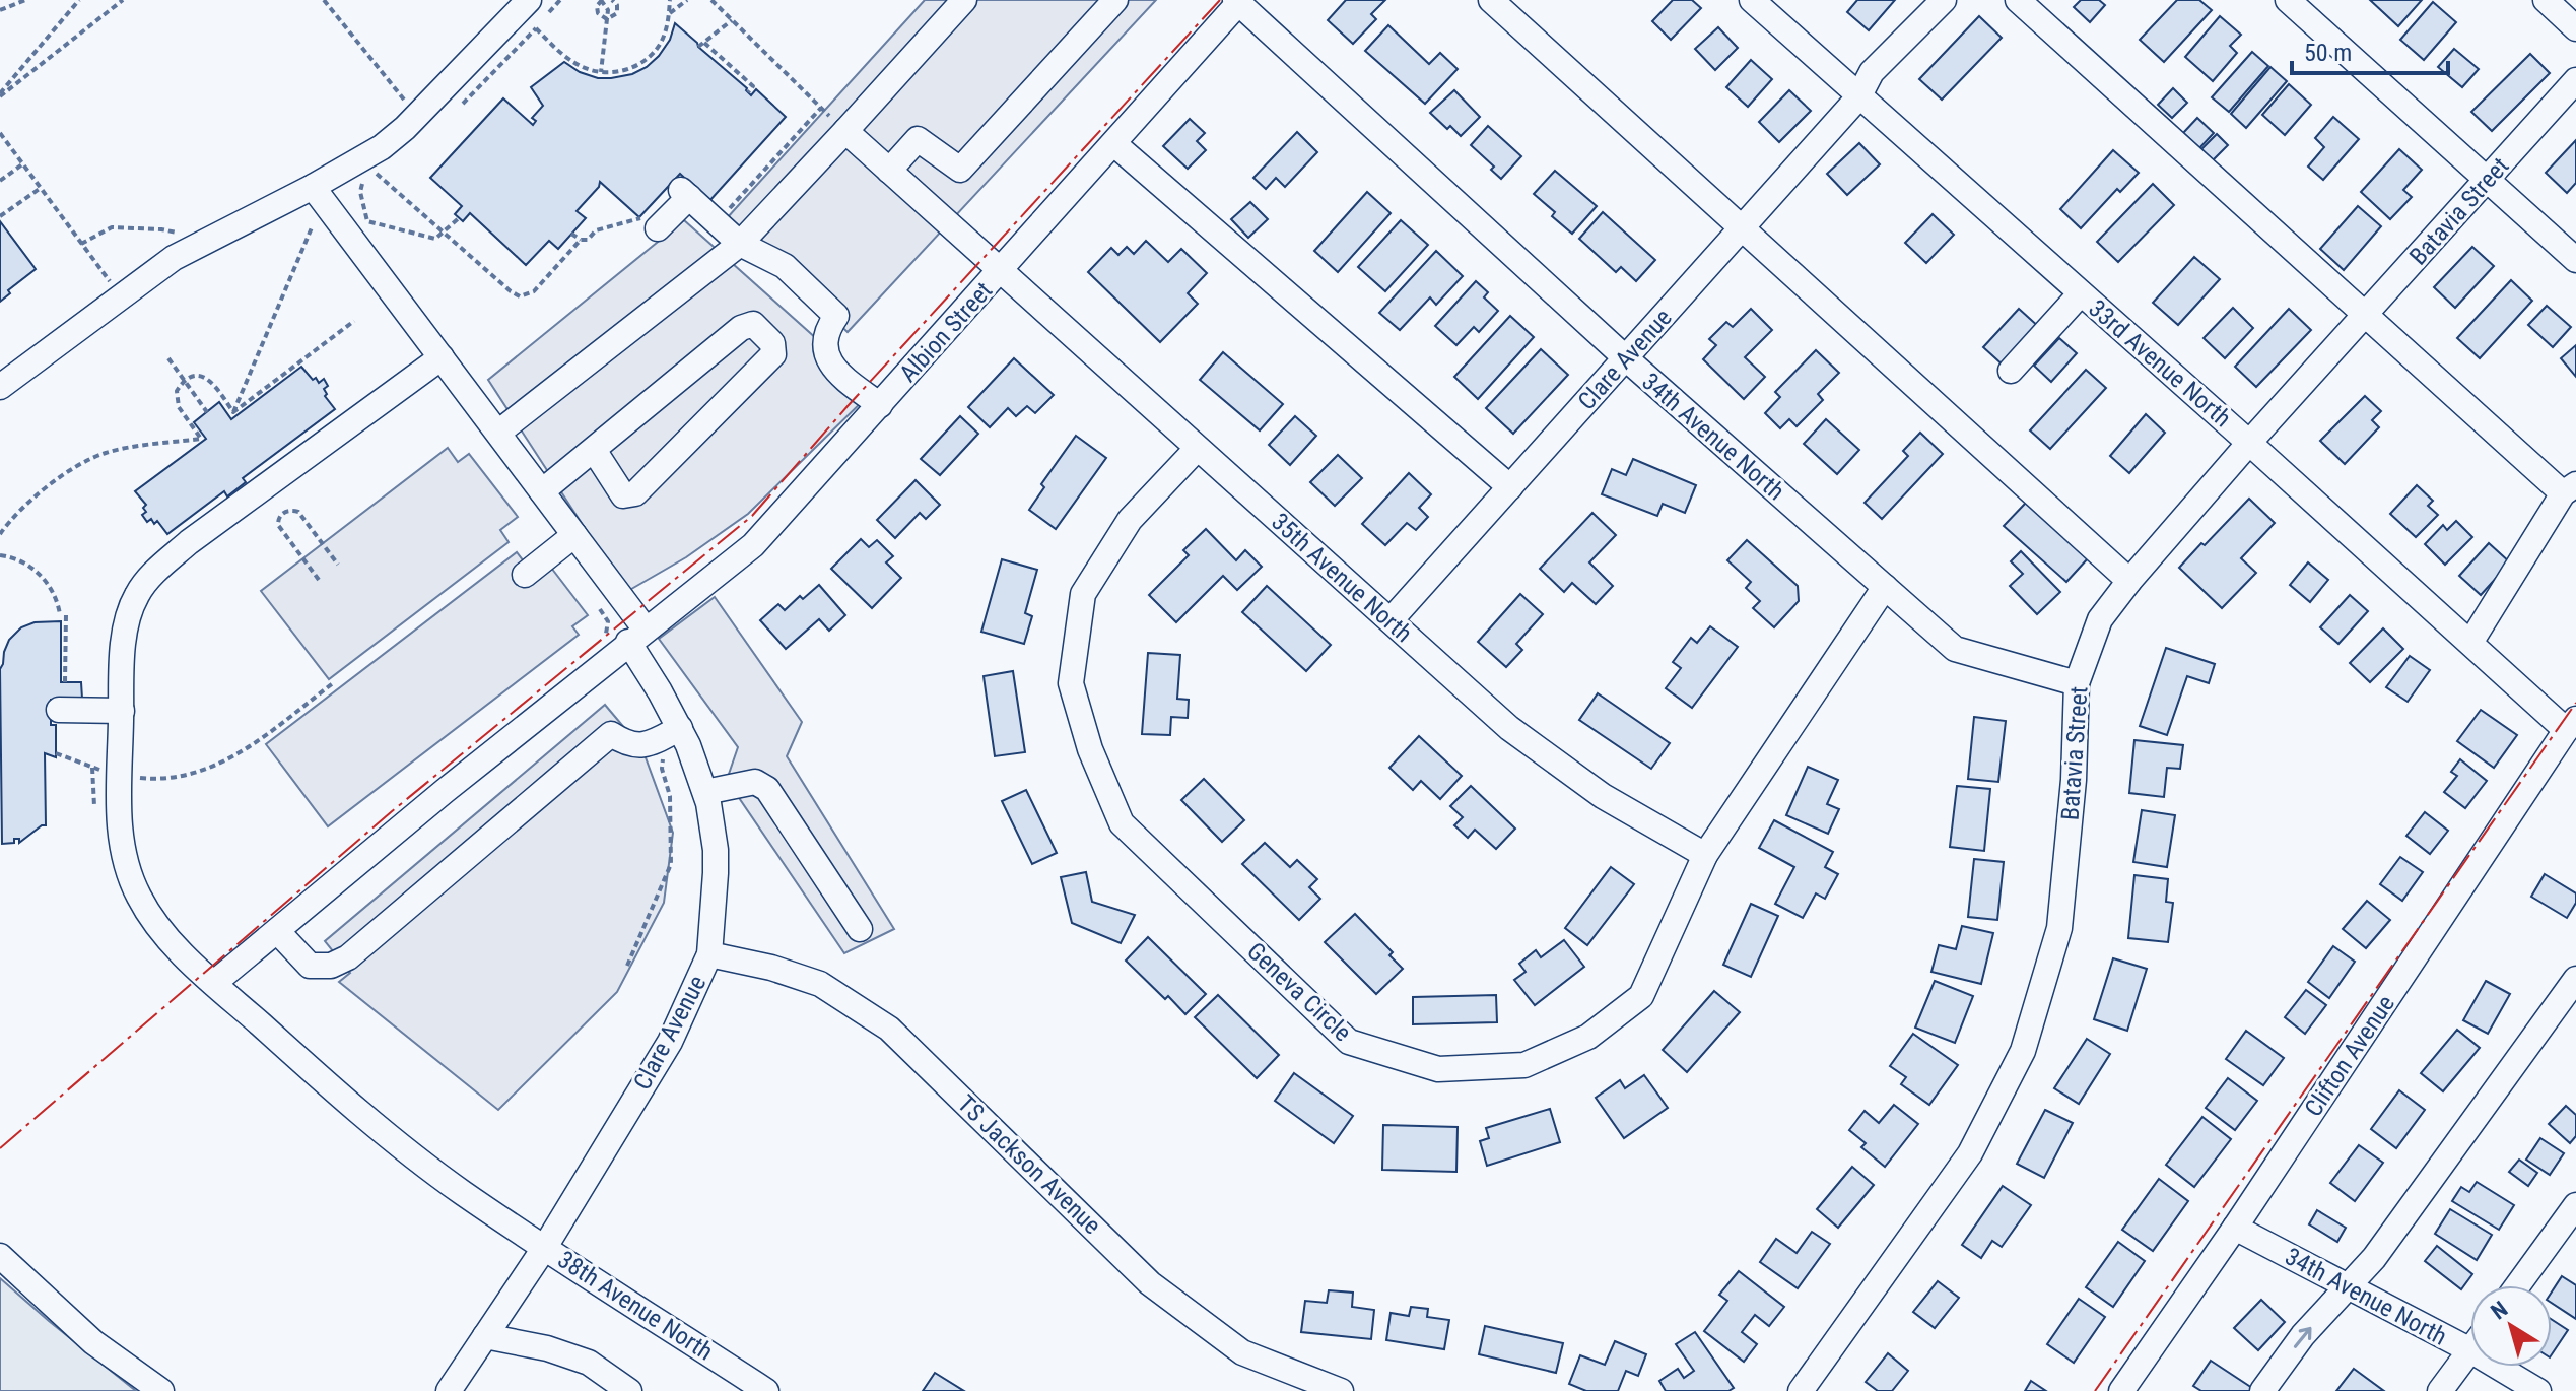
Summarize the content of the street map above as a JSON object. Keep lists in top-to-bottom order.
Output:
{
  "streets": {
    "street": [
      "Batavia Street",
      "Albion Street",
      "Clare Avenue",
      "33rd Avenue North",
      "34th Avenue North",
      "35th Avenue North",
      "Geneva Circle",
      "Clifton Avenue",
      "TS Jackson Avenue",
      "38th Avenue North"
    ]
  },
  "crossings": [
    ["Batavia Street", "33rd Avenue North"],
    ["Batavia Street", "34th Avenue North"],
    ["Albion Street", "Clare Avenue"],
    ["Albion Street", "34th Avenue North"],
    ["Albion Street", "35th Avenue North"],
    ["Albion Street", "38th Avenue North"],
    ["Clare Avenue", "33rd Avenue North"],
    ["Clare Avenue", "34th Avenue North"],
    ["Clare Avenue", "35th Avenue North"],
    ["Clare Avenue", "TS Jackson Avenue"],
    ["Clare Avenue", "38th Avenue North"],
    ["33rd Avenue North", "Clifton Avenue"],
    ["34th Avenue North", "Geneva Circle"],
    ["34th Avenue North", "Clifton Avenue"],
    ["35th Avenue North", "Geneva Circle"]
  ],
  "scale_bar": "50 m",
  "north": "top left"
}
